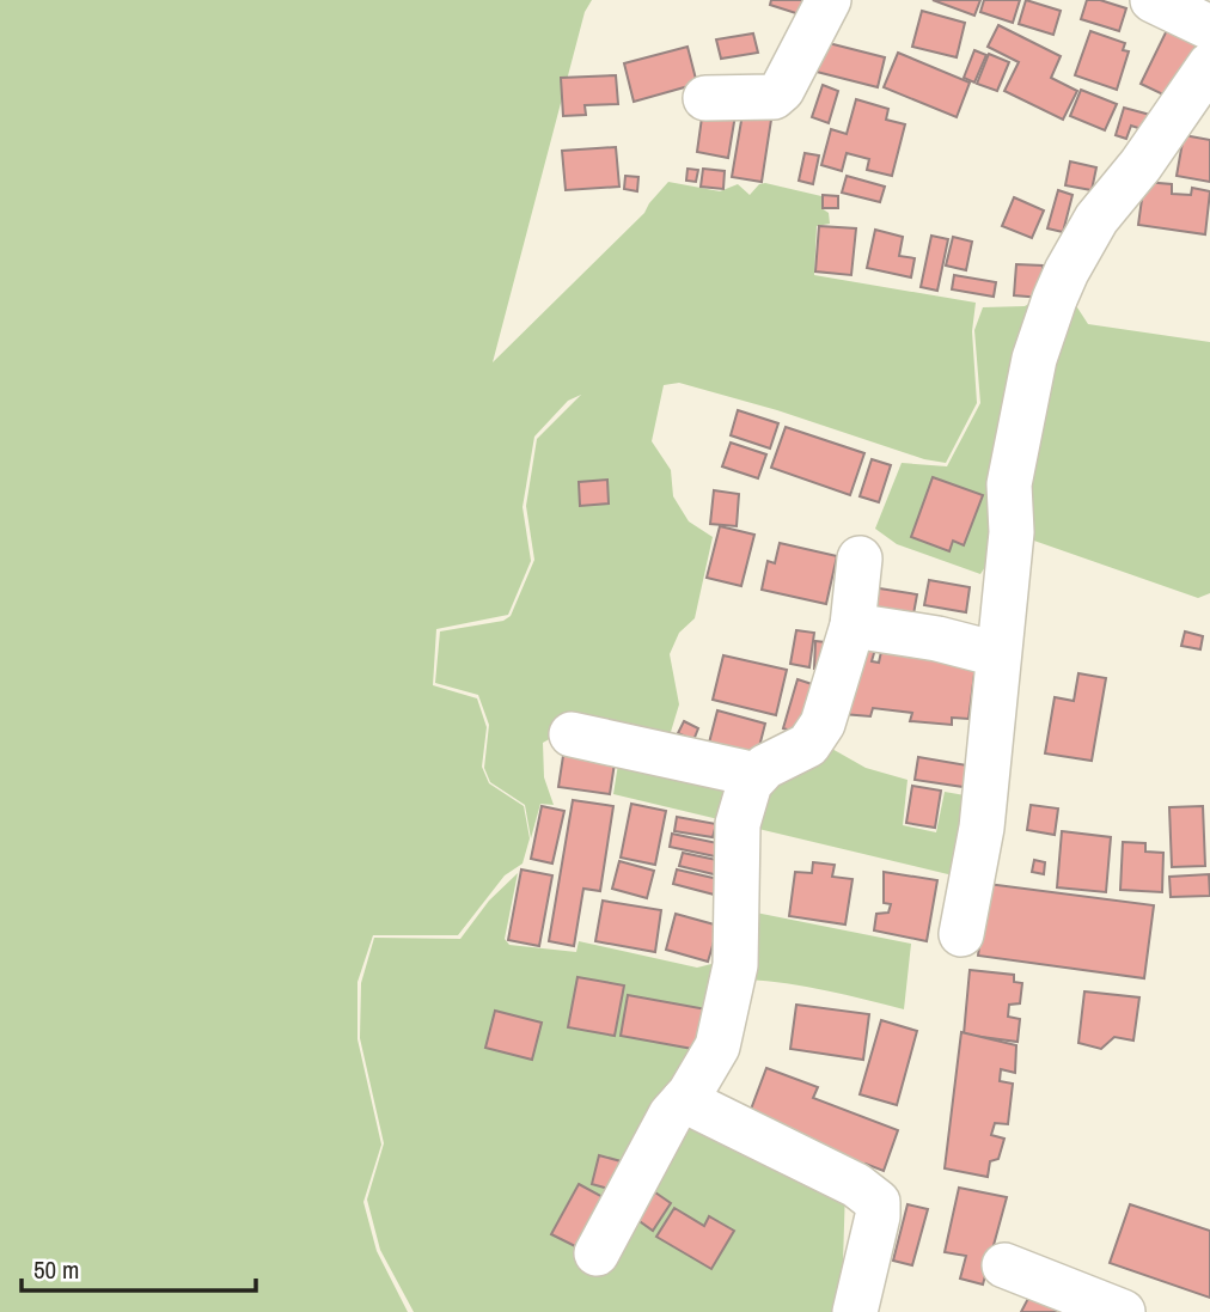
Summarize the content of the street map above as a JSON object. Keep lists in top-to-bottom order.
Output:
{
  "scale_bar": "50 m"
}
